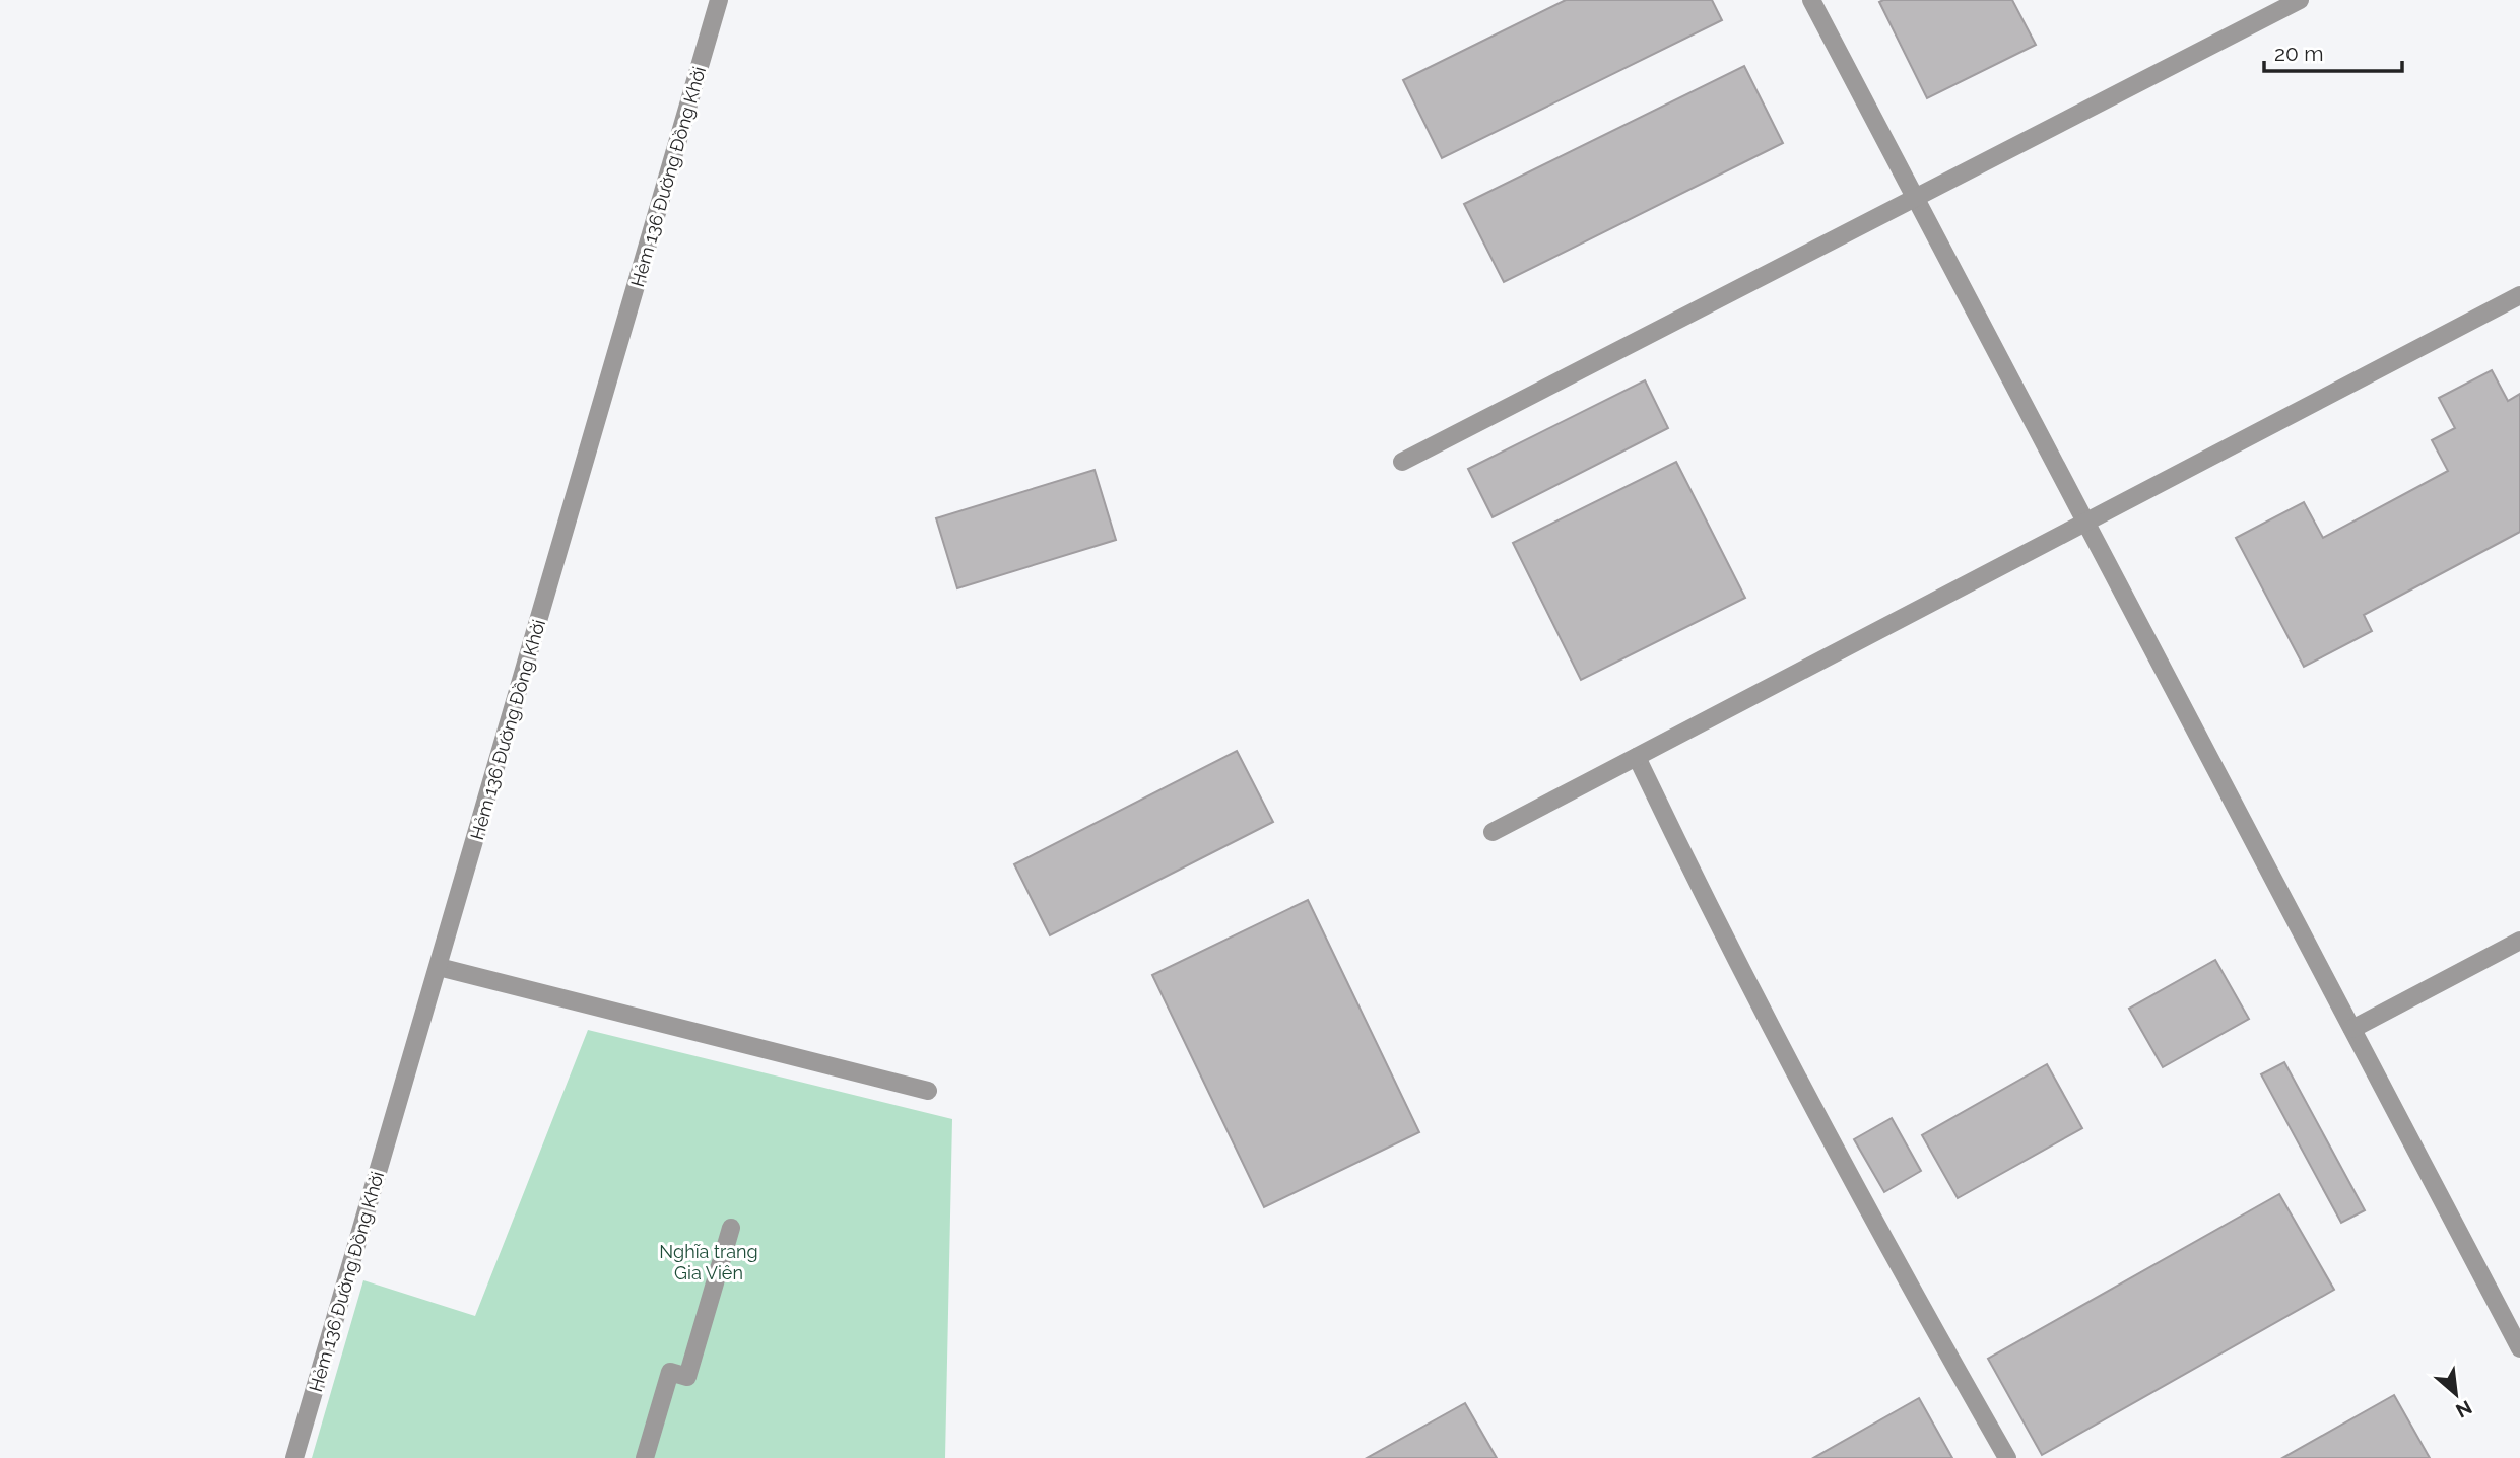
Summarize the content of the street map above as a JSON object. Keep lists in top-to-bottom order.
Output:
{
  "streets": {
    "street": ["Hẻm 136 Đường Đồng Khởi"]
  },
  "parks": ["Nghĩa trang Gia Viên"],
  "scale_bar": "20 m",
  "north": "bottom right"
}
